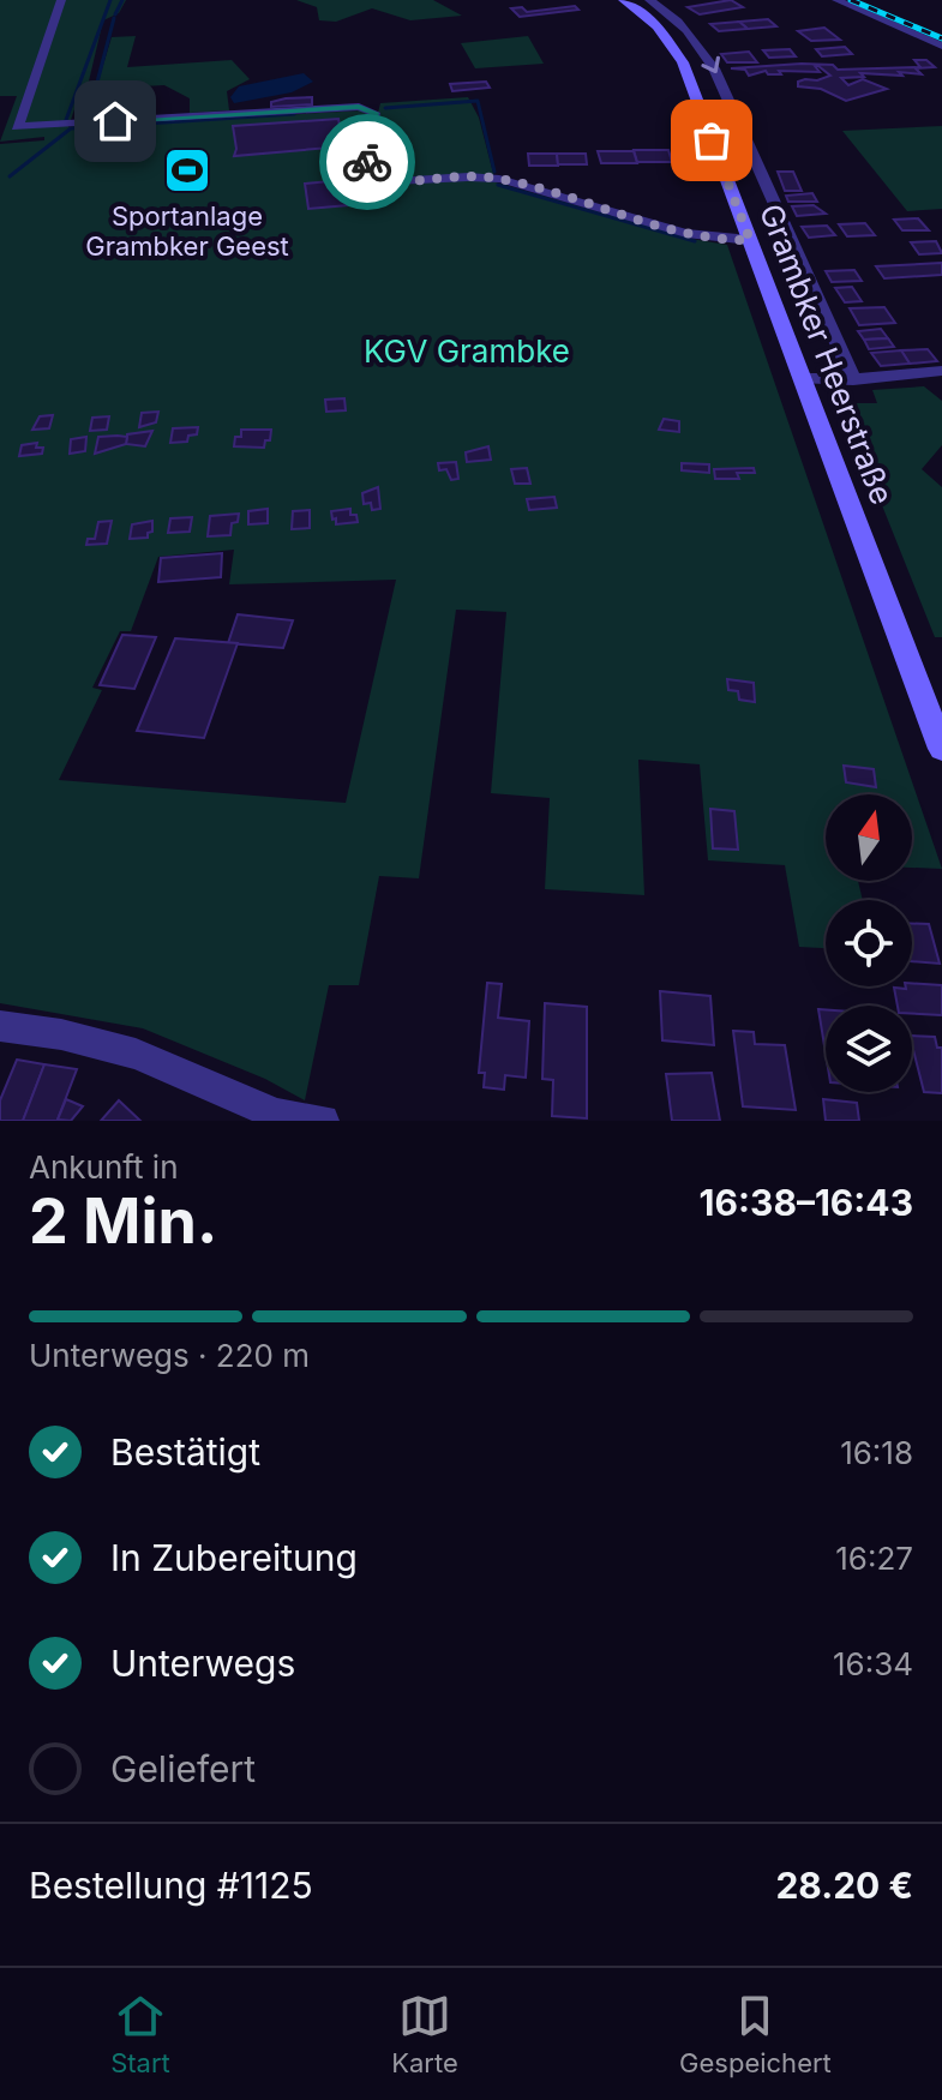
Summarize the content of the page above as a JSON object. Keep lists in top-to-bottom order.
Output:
{
  "streets": {
    "main road": ["Grambker Heerstraße"]
  },
  "parks": ["KGV Grambke"],
  "places": {
    "sports": ["Sportanlage Grambker Geest"]
  },
  "north": "top",
  "page": {
    "heading": ["2 Min.", "Ankunft in", "16:38–16:43"],
    "panel": ["Bestellung #1125", "28.20 €"],
    "bar": "Unterwegs · 220 m",
    "list": [
      ["Bestätigt", "16:18"],
      ["In Zubereitung", "16:27"],
      ["Unterwegs", "16:34"],
      "Geliefert"
    ],
    "tabs": ["Start", "Karte", "Gespeichert"]
  }
}
